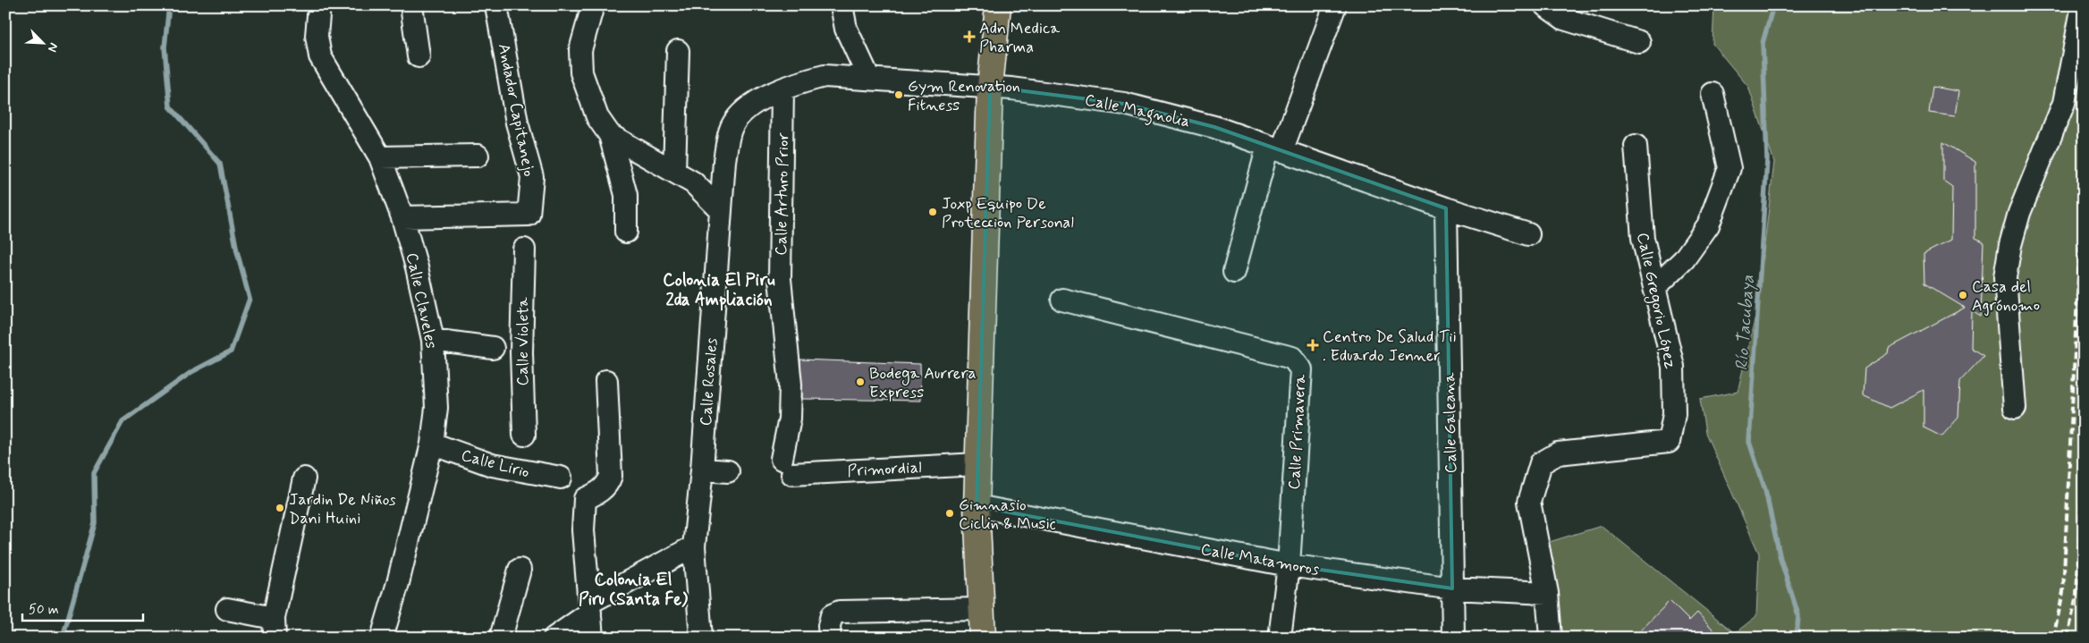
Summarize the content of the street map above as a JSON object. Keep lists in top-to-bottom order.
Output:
{
  "streets": {
    "street": [
      "Andador Capitanejo",
      "Calle Magnolia",
      "Calle Arturo Prior",
      "Calle Claveles",
      "Calle Gregorio López",
      "Calle Violeta",
      "Calle Rosales",
      "Calle Galeana",
      "Calle Primavera",
      "Calle Lirio",
      "Primordial",
      "Calle Matamoros"
    ]
  },
  "crossings": [
    ["Andador Capitanejo", "Calle Claveles"],
    ["Calle Magnolia", "Calle Arturo Prior"],
    ["Calle Magnolia", "Calle Rosales"],
    ["Calle Magnolia", "Calle Galeana"],
    ["Calle Arturo Prior", "Primordial"],
    ["Calle Claveles", "Calle Lirio"],
    ["Calle Gregorio López", "Calle Matamoros"],
    ["Calle Galeana", "Calle Matamoros"],
    ["Calle Primavera", "Calle Matamoros"]
  ],
  "districts": ["Colonia El Piru 2da Ampliación", "Colonia El Piru (Santa Fe)"],
  "water": ["Río Tacubaya"],
  "places": {
    "health": ["Adn Medica Pharma", "Centro De Salud Tii . Eduardo Jenner"],
    "other": [
      "Gym Renovation Fitness",
      "Joxp Equipo De Proteccion Personal",
      "Casa del Agrónomo",
      "Bodega Aurrera Express",
      "Jardin De Niños Dani Huini",
      "Gimnasio Ciclin & Music"
    ]
  },
  "scale_bar": "50 m",
  "north": "bottom right"
}
